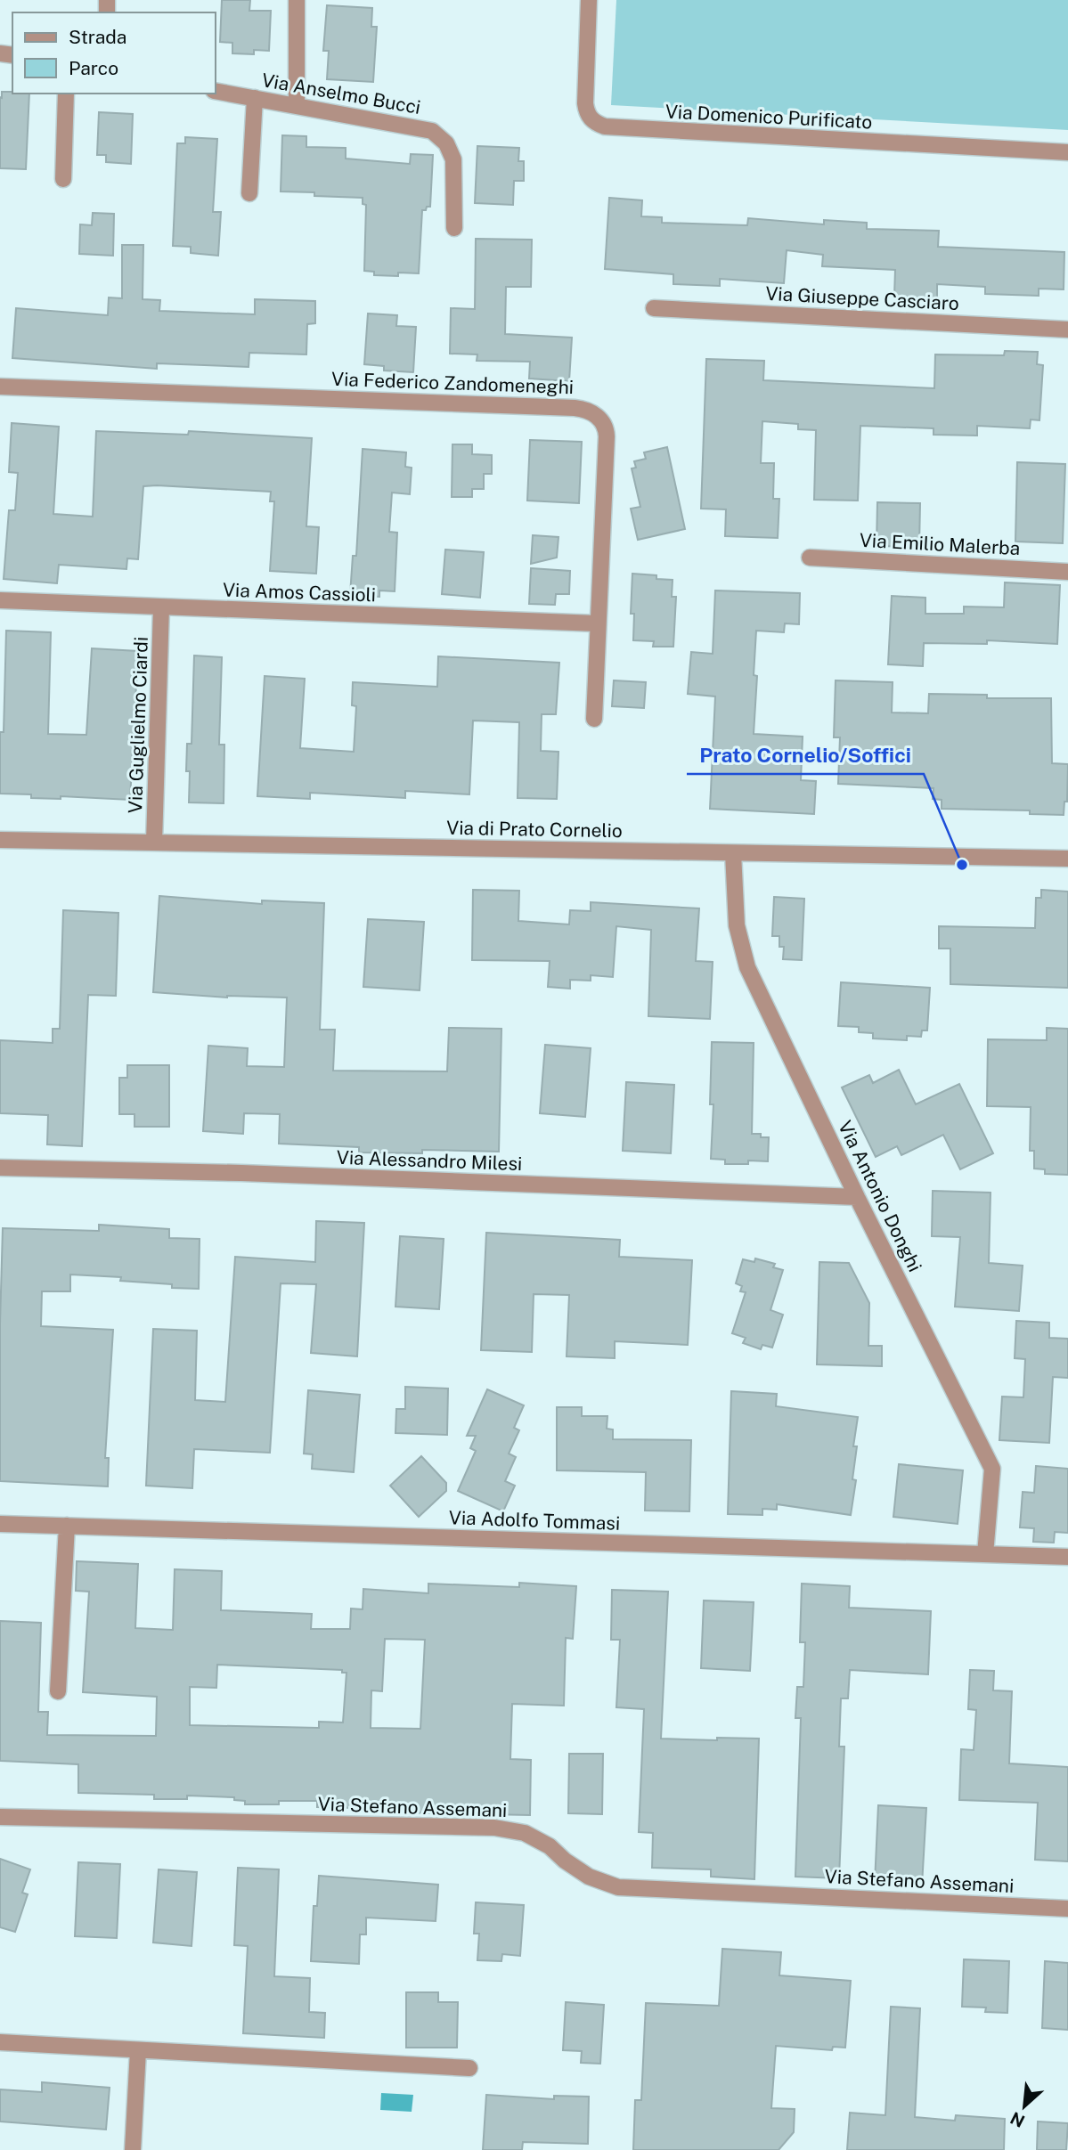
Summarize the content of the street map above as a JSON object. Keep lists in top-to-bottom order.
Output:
{
  "streets": {
    "street": [
      "Via Anselmo Bucci",
      "Via Domenico Purificato",
      "Via Giuseppe Casciaro",
      "Via Federico Zandomeneghi",
      "Via Emilio Malerba",
      "Via Amos Cassioli",
      "Via Guglielmo Ciardi",
      "Via di Prato Cornelio",
      "Via Alessandro Milesi",
      "Via Antonio Donghi",
      "Via Adolfo Tommasi",
      "Via Stefano Assemani"
    ]
  },
  "crossings": [
    ["Via Federico Zandomeneghi", "Via Amos Cassioli"],
    ["Via Amos Cassioli", "Via Guglielmo Ciardi"],
    ["Via Guglielmo Ciardi", "Via di Prato Cornelio"],
    ["Via di Prato Cornelio", "Via Antonio Donghi"],
    ["Via Alessandro Milesi", "Via Antonio Donghi"],
    ["Via Antonio Donghi", "Via Adolfo Tommasi"]
  ],
  "places": ["Prato Cornelio/Soffici"],
  "legend": ["Strada", "Parco"],
  "north": "bottom left"
}
